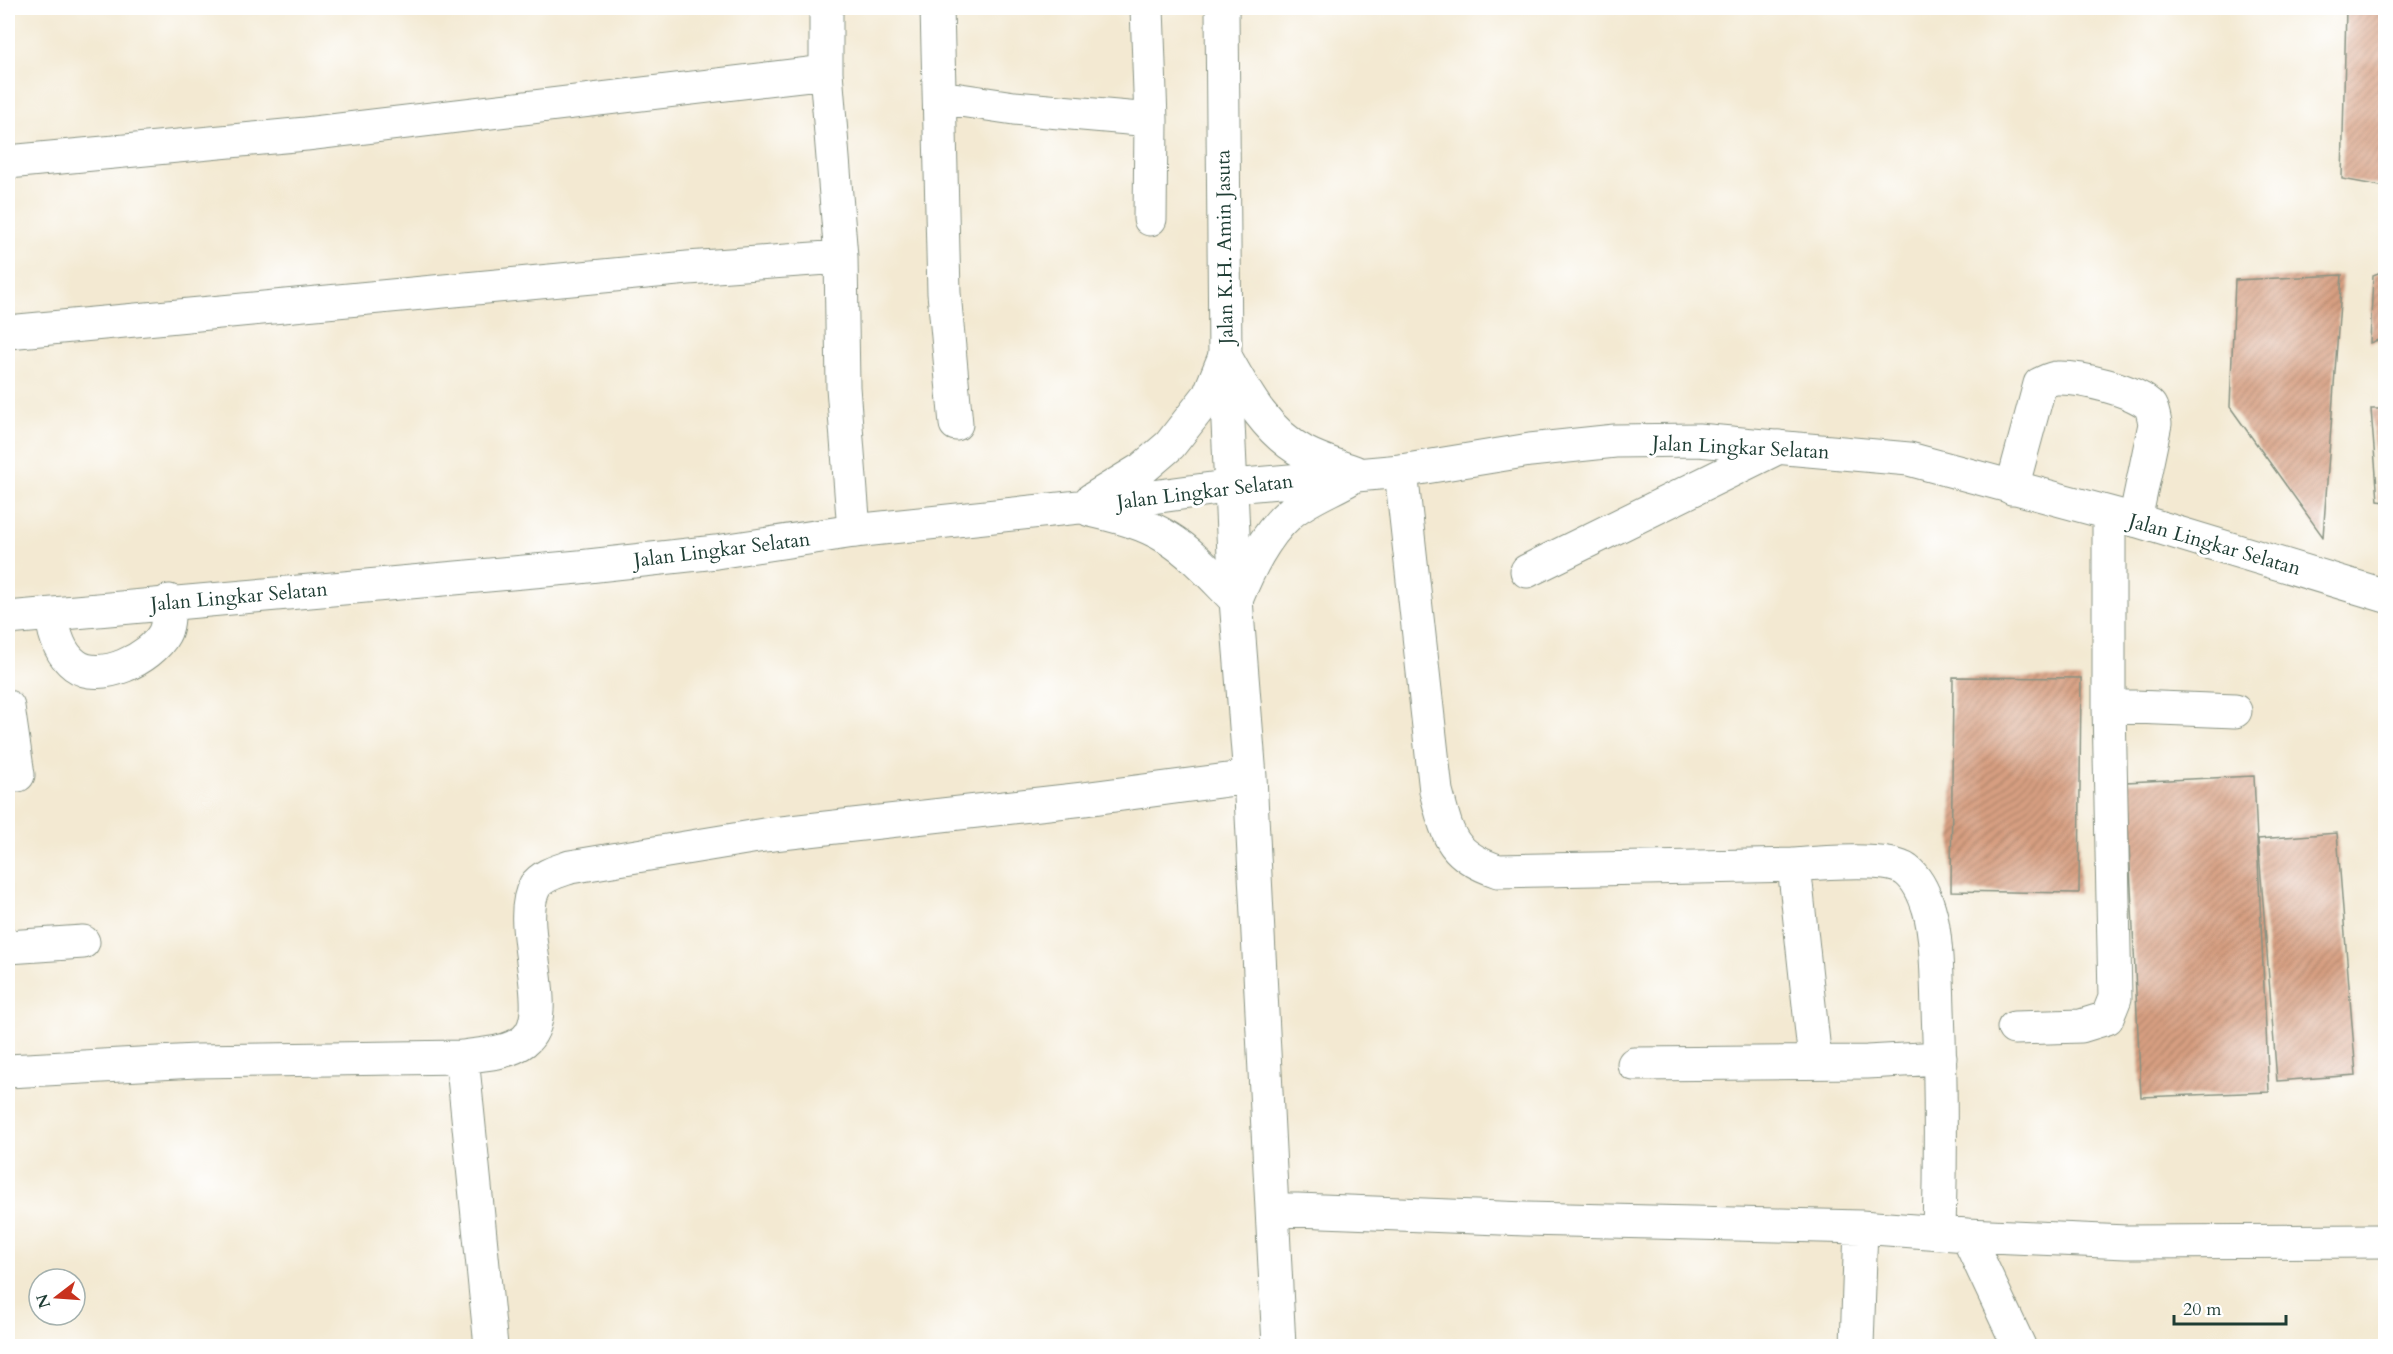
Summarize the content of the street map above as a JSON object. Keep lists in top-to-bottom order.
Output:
{
  "streets": {
    "main road": ["Jalan K.H. Amin Jasuta", "Jalan Lingkar Selatan"]
  },
  "crossings": [
    ["Jalan K.H. Amin Jasuta", "Jalan Lingkar Selatan"]
  ],
  "scale_bar": "20 m",
  "north": "left"
}
